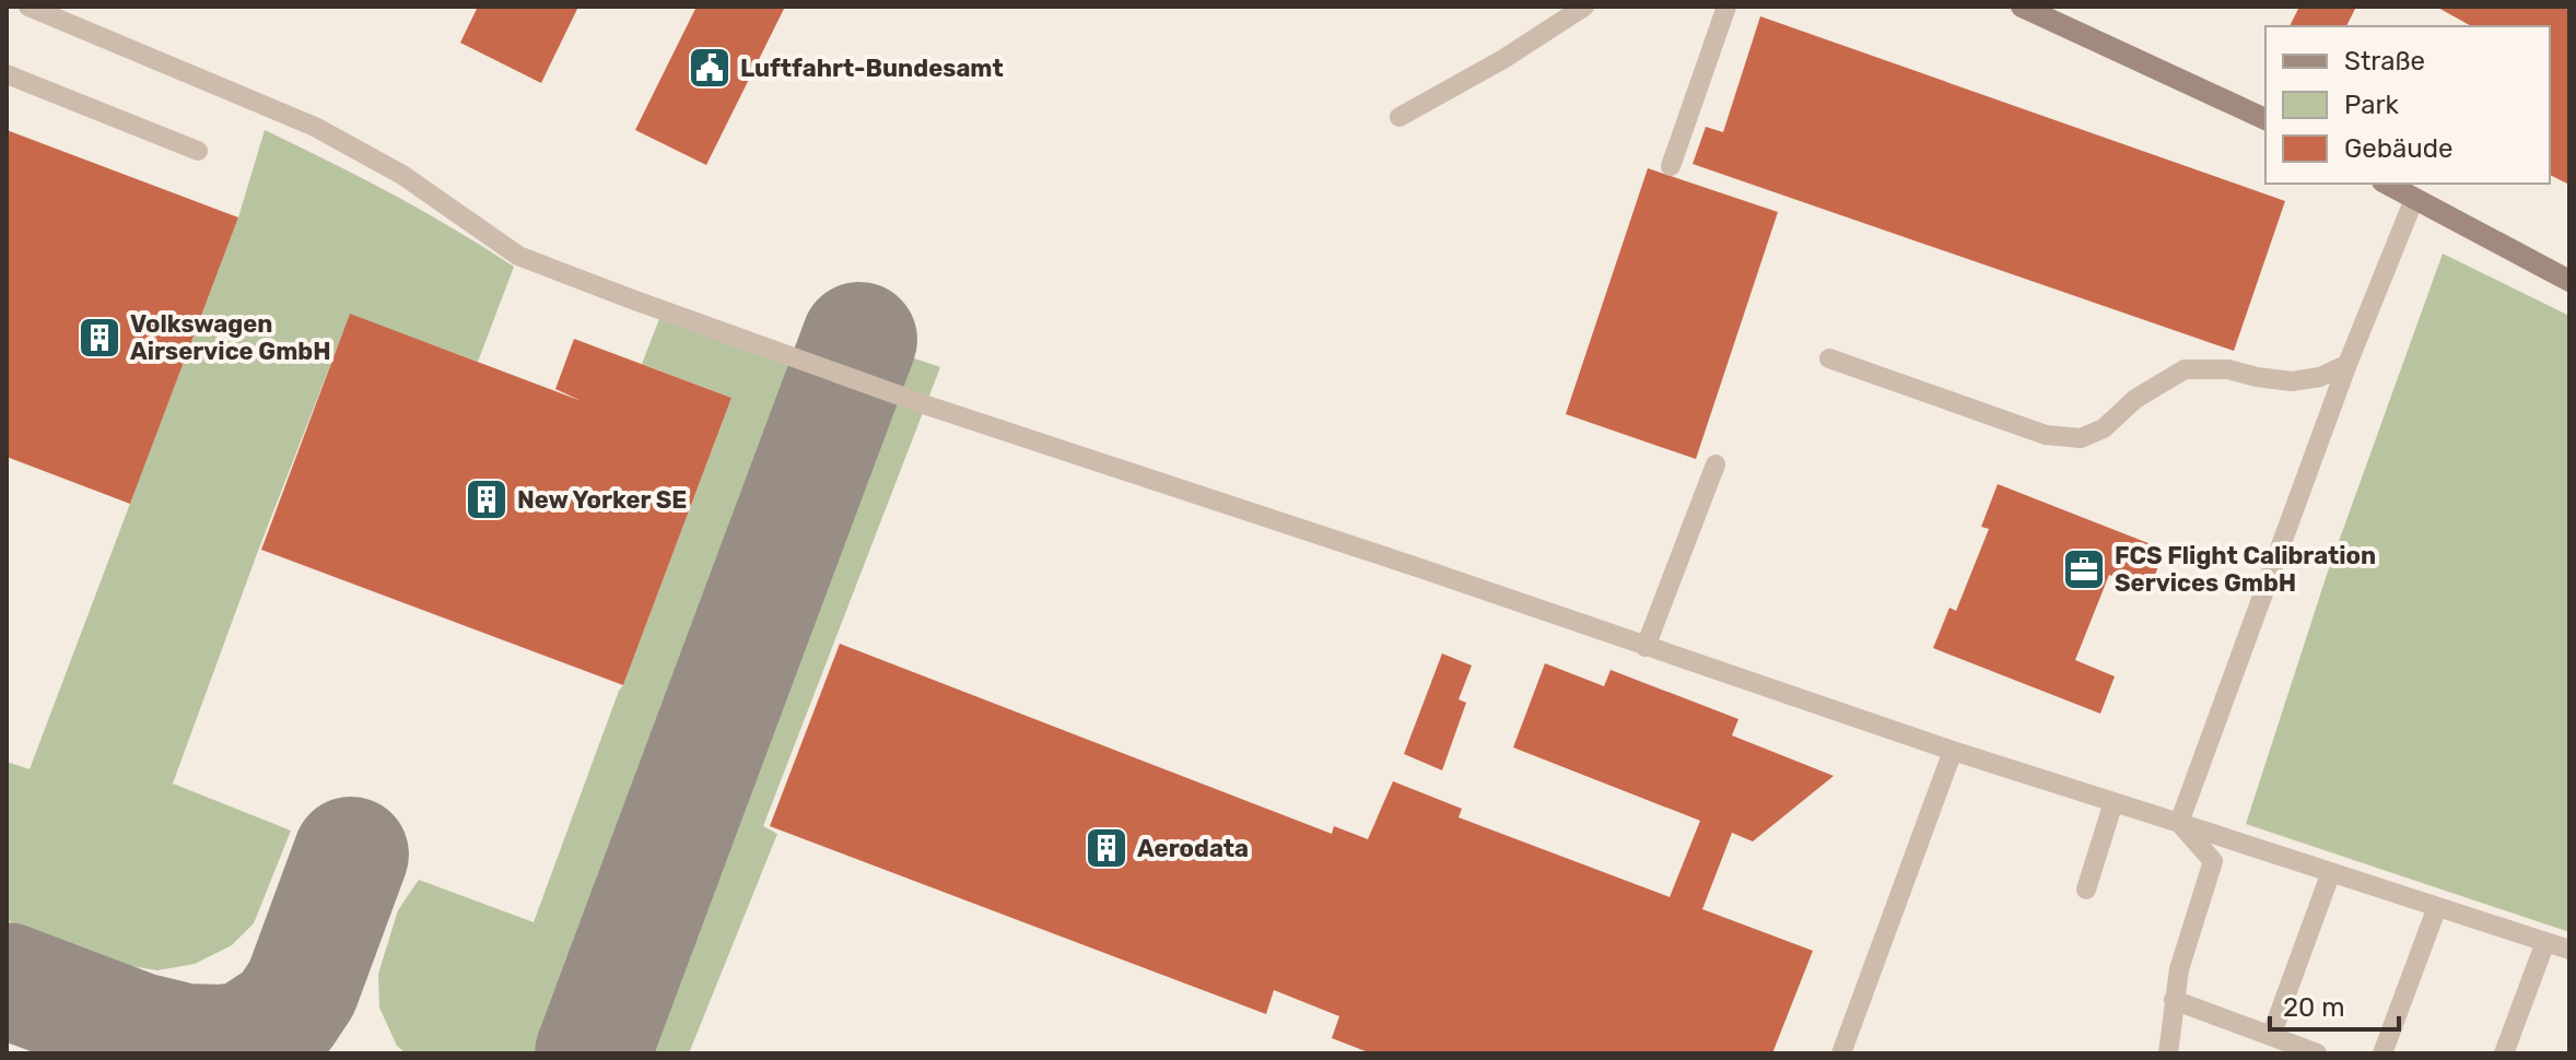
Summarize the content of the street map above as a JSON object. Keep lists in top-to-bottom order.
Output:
{
  "places": {
    "public building": ["Luftfahrt-Bundesamt"],
    "building": ["Volkswagen Airservice GmbH", "New Yorker SE", "Aerodata"],
    "office": ["FCS Flight Calibration Services GmbH"]
  },
  "legend": ["Straße", "Park", "Gebäude"],
  "scale_bar": "20 m"
}
